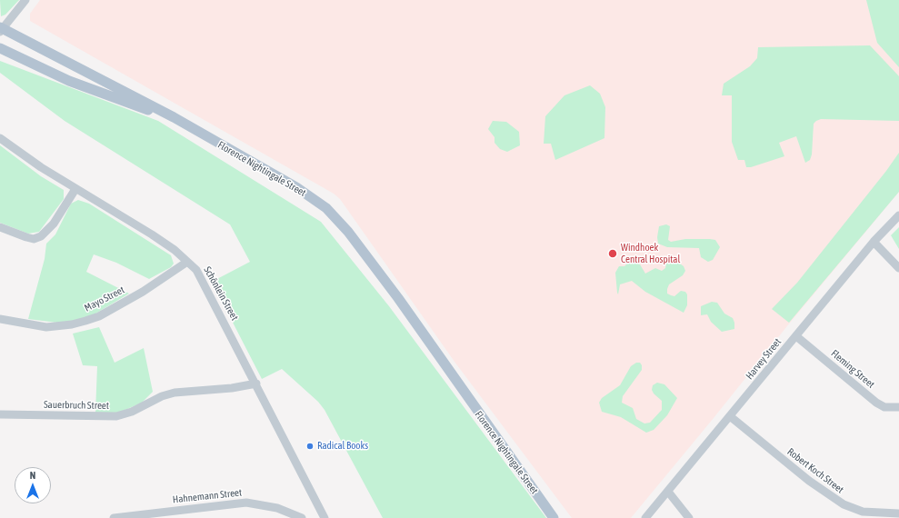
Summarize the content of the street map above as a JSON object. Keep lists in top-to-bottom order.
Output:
{
  "streets": {
    "main road": ["Florence Nightingale Street"],
    "street": [
      "Schönlein Street",
      "Mayo Street",
      "Harvey Street",
      "Fleming Street",
      "Sauerbruch Street",
      "Robert Koch Street",
      "Hahnemann Street"
    ]
  },
  "crossings": [
    ["Schönlein Street", "Mayo Street"],
    ["Schönlein Street", "Sauerbruch Street"],
    ["Harvey Street", "Fleming Street"],
    ["Harvey Street", "Robert Koch Street"]
  ],
  "places": ["Windhoek Central Hospital", "Radical Books"],
  "north": "top"
}
